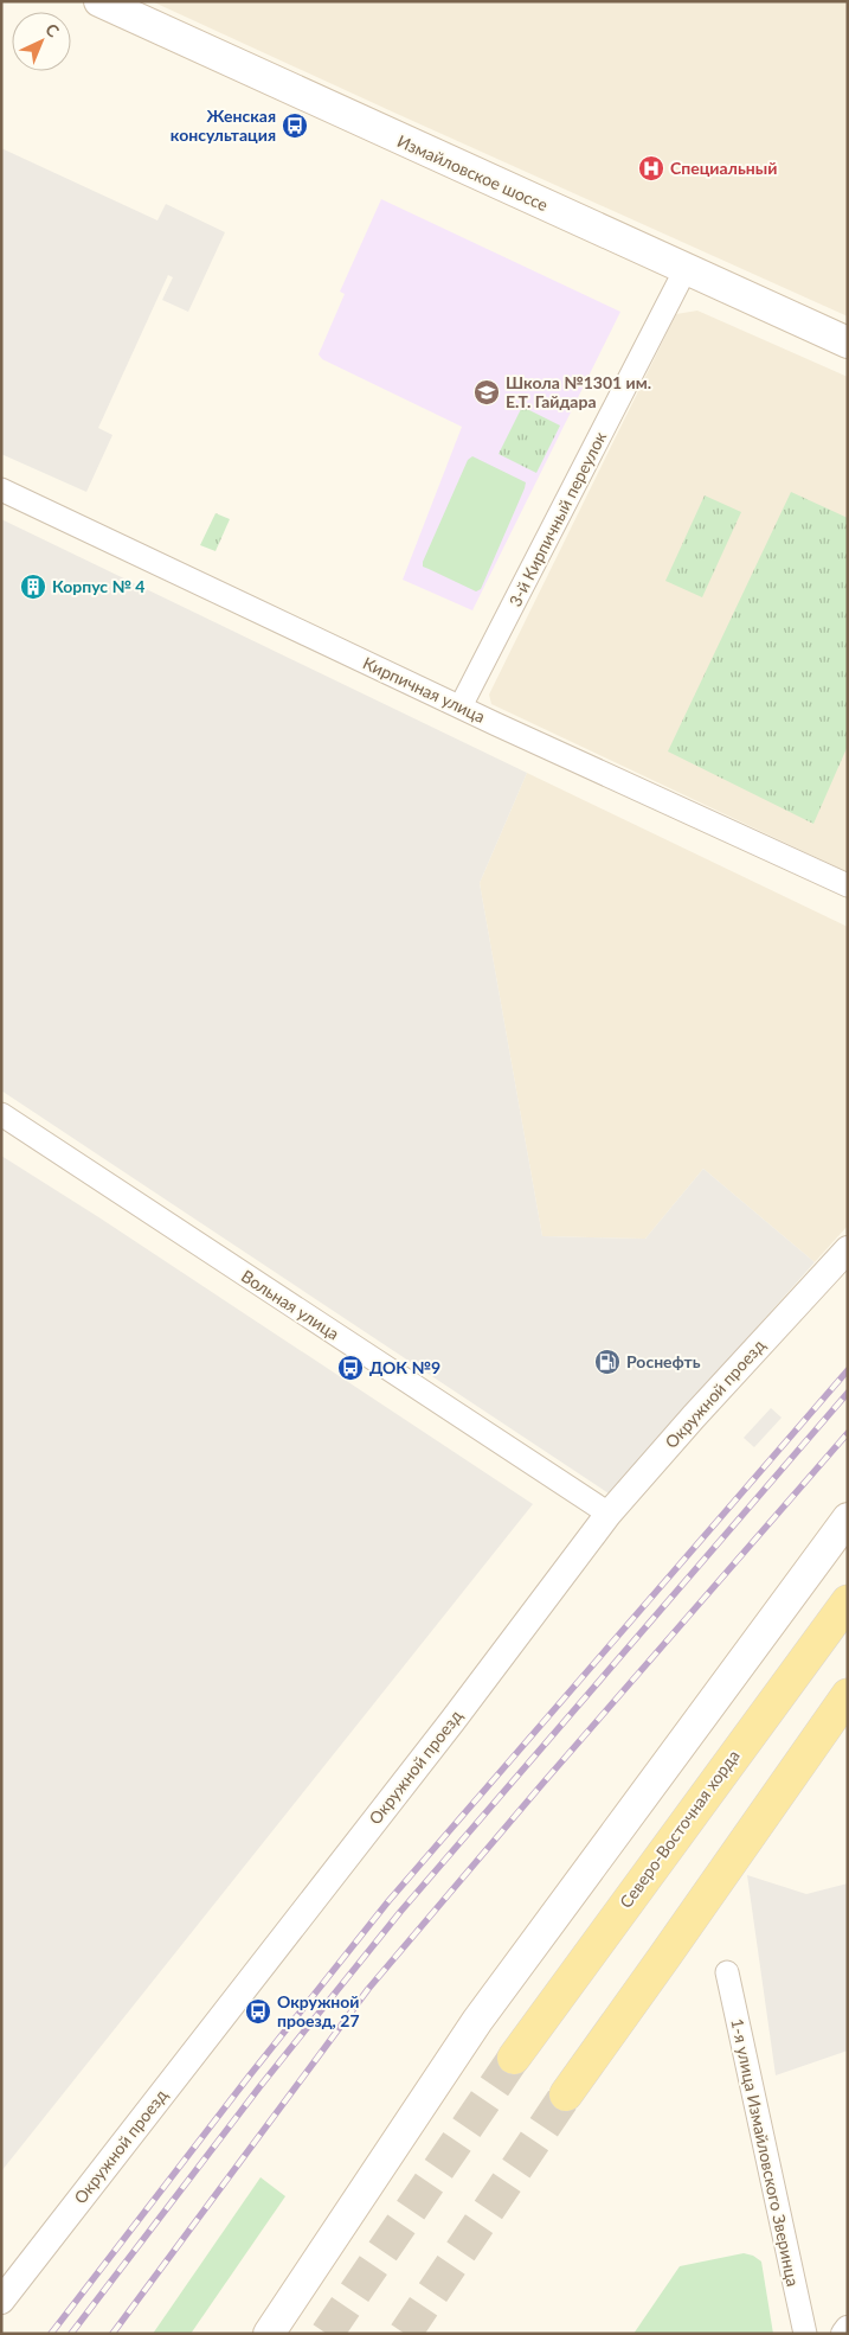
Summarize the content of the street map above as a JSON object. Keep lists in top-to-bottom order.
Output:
{
  "streets": {
    "main road": ["Измайловское шоссе", "Северо-Восточная хорда"],
    "street": [
      "3-й Кирпичный переулок",
      "Кирпичная улица",
      "Вольная улица",
      "Окружной проезд",
      "1-я улица Измайловского Зверинца"
    ]
  },
  "crossings": [
    ["Измайловское шоссе", "3-й Кирпичный переулок"],
    ["3-й Кирпичный переулок", "Кирпичная улица"],
    ["Вольная улица", "Окружной проезд"]
  ],
  "places": {
    "bus stop": ["Женская консультация", "ДОК №9", "Окружной проезд, 27"],
    "hospital": ["Специальный"],
    "school or university": ["Школа №1301 им. Е.Т. Гайдара"],
    "building": ["Корпус № 4"],
    "fuel station": ["Роснефть"]
  },
  "north": "top right"
}
